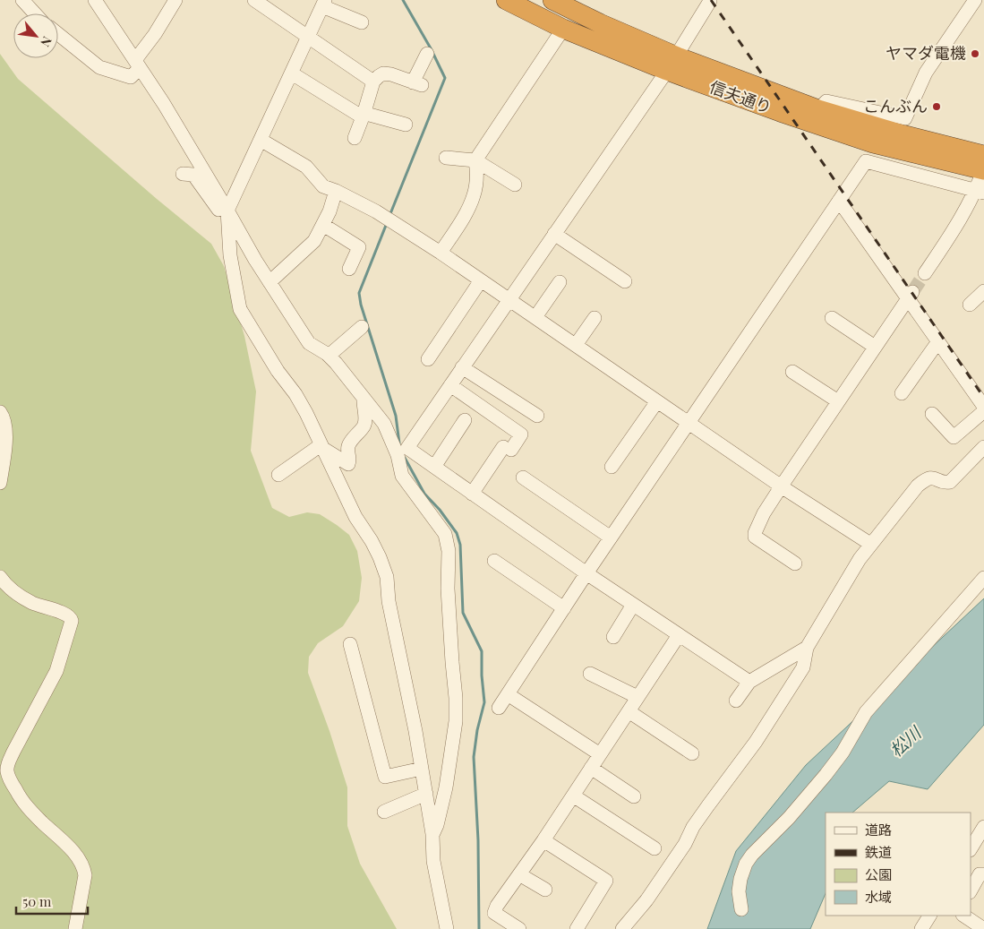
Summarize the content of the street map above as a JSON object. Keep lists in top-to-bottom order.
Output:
{
  "streets": {
    "highway": ["信夫通り"]
  },
  "water": ["松川"],
  "places": ["ヤマダ電機", "こんぶん"],
  "legend": [
    "道路",
    "鉄道",
    "公園",
    "水域"
  ],
  "scale_bar": "50 m",
  "north": "bottom right"
}
